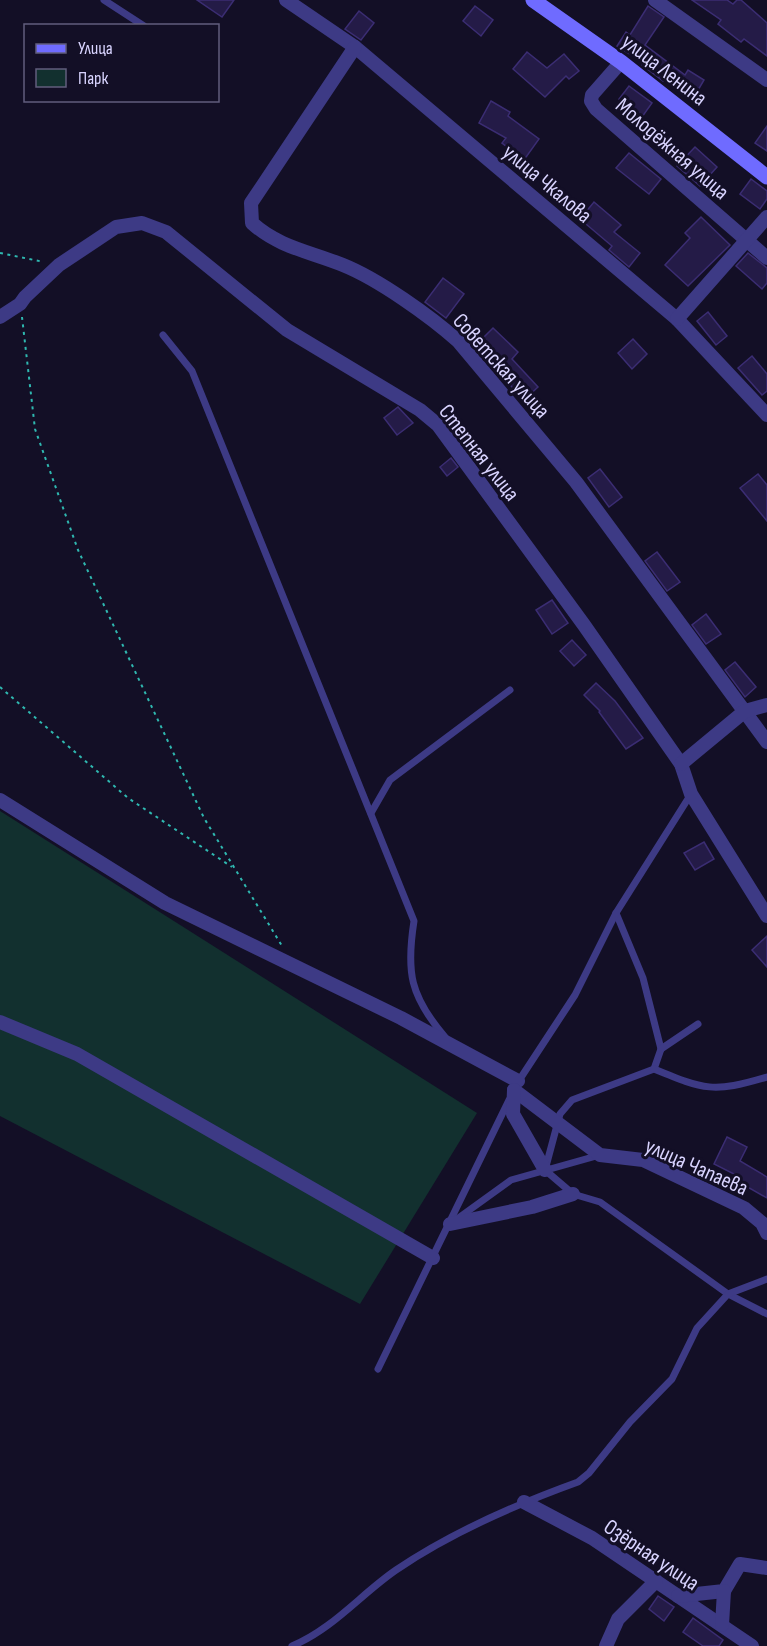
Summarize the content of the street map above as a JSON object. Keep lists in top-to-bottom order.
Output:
{
  "streets": {
    "main road": ["улица Ленина"],
    "street": [
      "Молодёжная улица",
      "улица Чкалова",
      "Советская улица",
      "Степная улица",
      "улица Чапаева",
      "Озёрная улица"
    ]
  },
  "crossings": [
    ["улица Ленина", "Молодёжная улица"],
    ["улица Чкалова", "Советская улица"]
  ],
  "legend": ["Улица", "Парк"]
}
